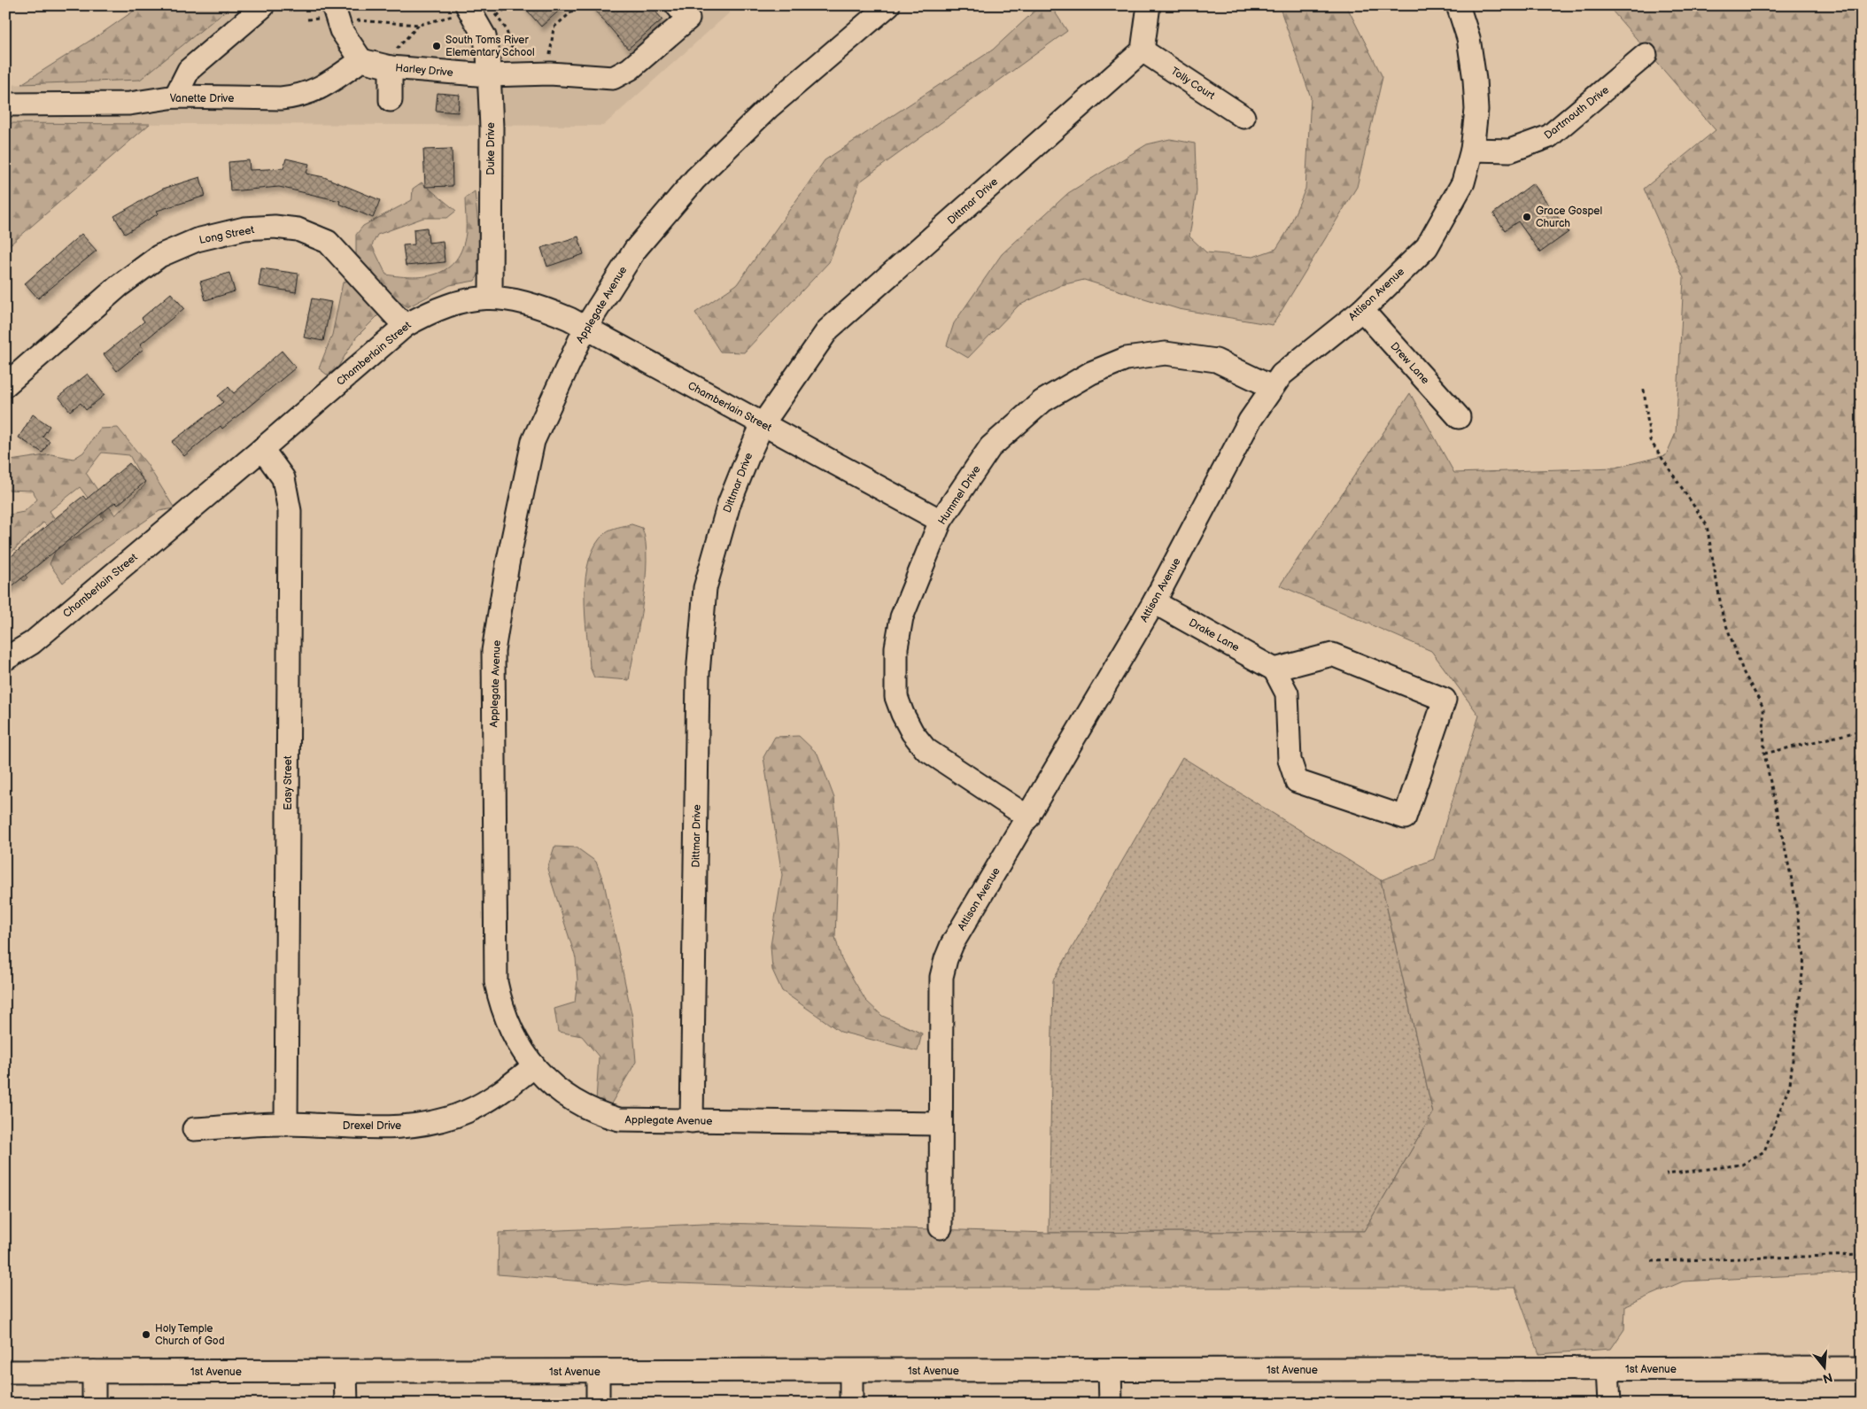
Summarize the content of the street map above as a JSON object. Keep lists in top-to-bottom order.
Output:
{
  "streets": {
    "street": [
      "Harley Drive",
      "Tolly Court",
      "Vanette Drive",
      "Dartmouth Drive",
      "Duke Drive",
      "Dittmar Drive",
      "Long Street",
      "Attison Avenue",
      "Applegate Avenue",
      "Chamberlain Street",
      "Drew Lane",
      "Hummel Drive",
      "Drake Lane",
      "Easy Street",
      "Drexel Drive",
      "1st Avenue"
    ]
  },
  "crossings": [
    ["Harley Drive", "Vanette Drive"],
    ["Harley Drive", "Duke Drive"],
    ["Tolly Court", "Dittmar Drive"],
    ["Dartmouth Drive", "Attison Avenue"],
    ["Duke Drive", "Chamberlain Street"],
    ["Dittmar Drive", "Applegate Avenue"],
    ["Dittmar Drive", "Chamberlain Street"],
    ["Long Street", "Chamberlain Street"],
    ["Attison Avenue", "Applegate Avenue"],
    ["Attison Avenue", "Drew Lane"],
    ["Attison Avenue", "Hummel Drive"],
    ["Attison Avenue", "Drake Lane"],
    ["Applegate Avenue", "Chamberlain Street"],
    ["Applegate Avenue", "Drexel Drive"],
    ["Chamberlain Street", "Hummel Drive"],
    ["Chamberlain Street", "Easy Street"],
    ["Easy Street", "Drexel Drive"]
  ],
  "places": ["South Toms River Elementary School", "Grace Gospel Church", "Holy Temple Church of God"],
  "north": "bottom"
}
